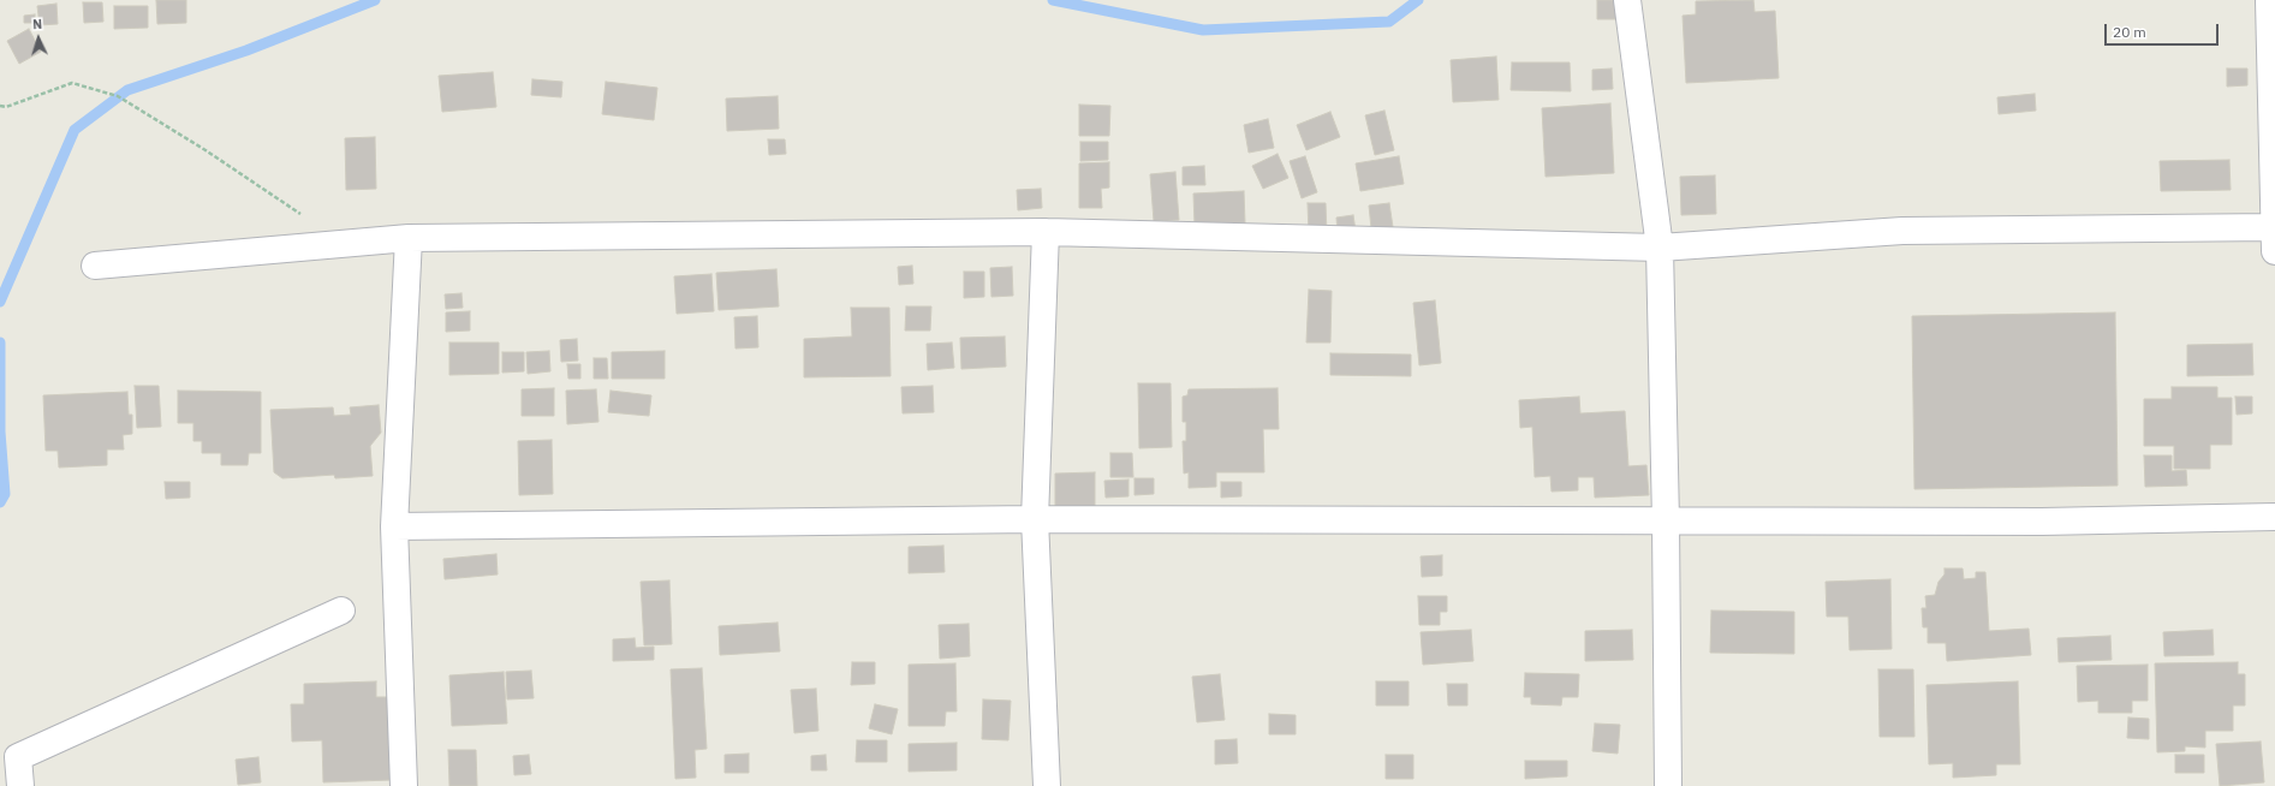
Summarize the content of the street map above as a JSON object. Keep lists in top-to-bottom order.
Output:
{
  "scale_bar": "20 m",
  "north": "top"
}
